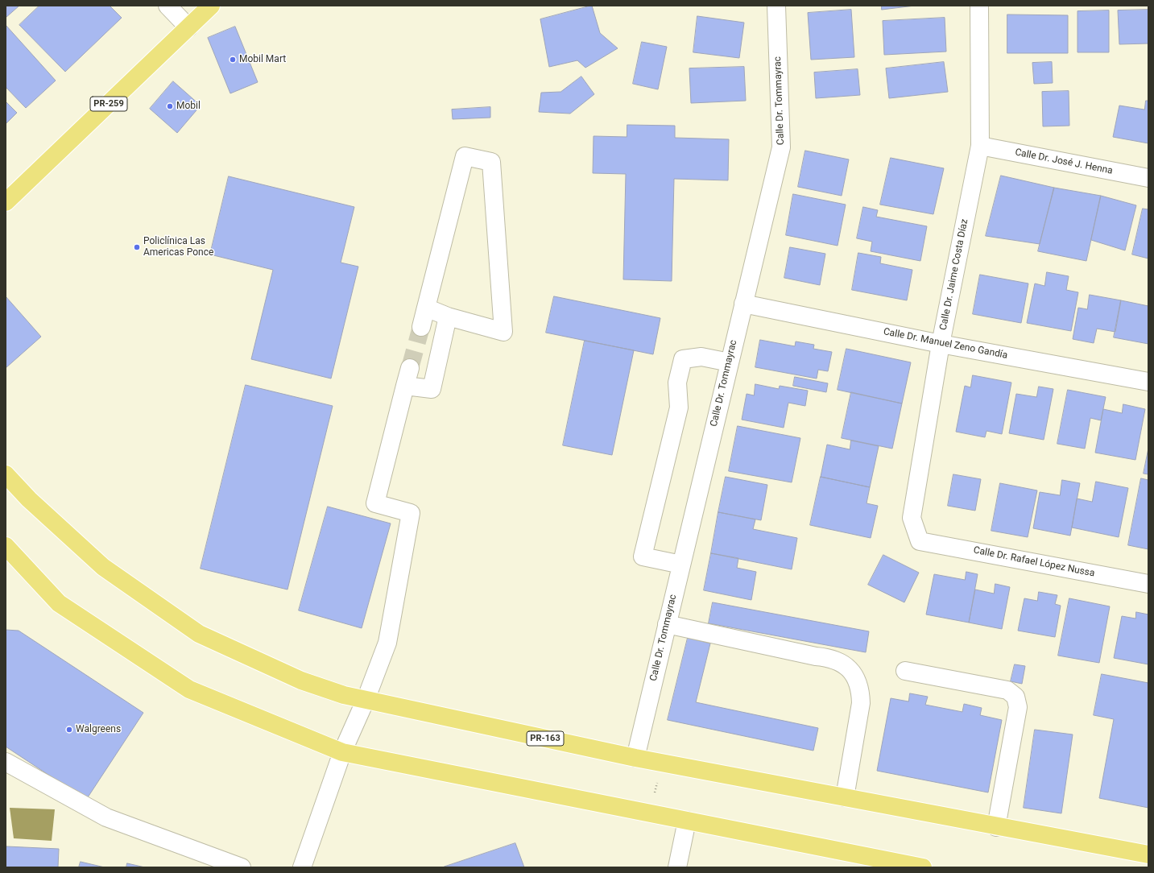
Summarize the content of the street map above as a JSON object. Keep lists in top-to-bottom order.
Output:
{
  "streets": {
    "main road": ["PR-259", "PR-163"],
    "street": [
      "Calle Dr. Tommayrac",
      "Calle Dr. José J. Henna",
      "Calle Dr. Jaime Costa Díaz",
      "Calle Dr. Manuel Zeno Gandía",
      "Calle Dr. Rafael López Nussa"
    ]
  },
  "crossings": [
    ["Calle Dr. Tommayrac", "Calle Dr. Manuel Zeno Gandía"],
    ["Calle Dr. Tommayrac", "PR-163"],
    ["Calle Dr. José J. Henna", "Calle Dr. Jaime Costa Díaz"],
    ["Calle Dr. Jaime Costa Díaz", "Calle Dr. Manuel Zeno Gandía"],
    ["Calle Dr. Jaime Costa Díaz", "Calle Dr. Rafael López Nussa"]
  ],
  "places": [
    "Mobil Mart",
    "Mobil",
    "Policlínica Las Americas Ponce",
    "Walgreens"
  ]
}
